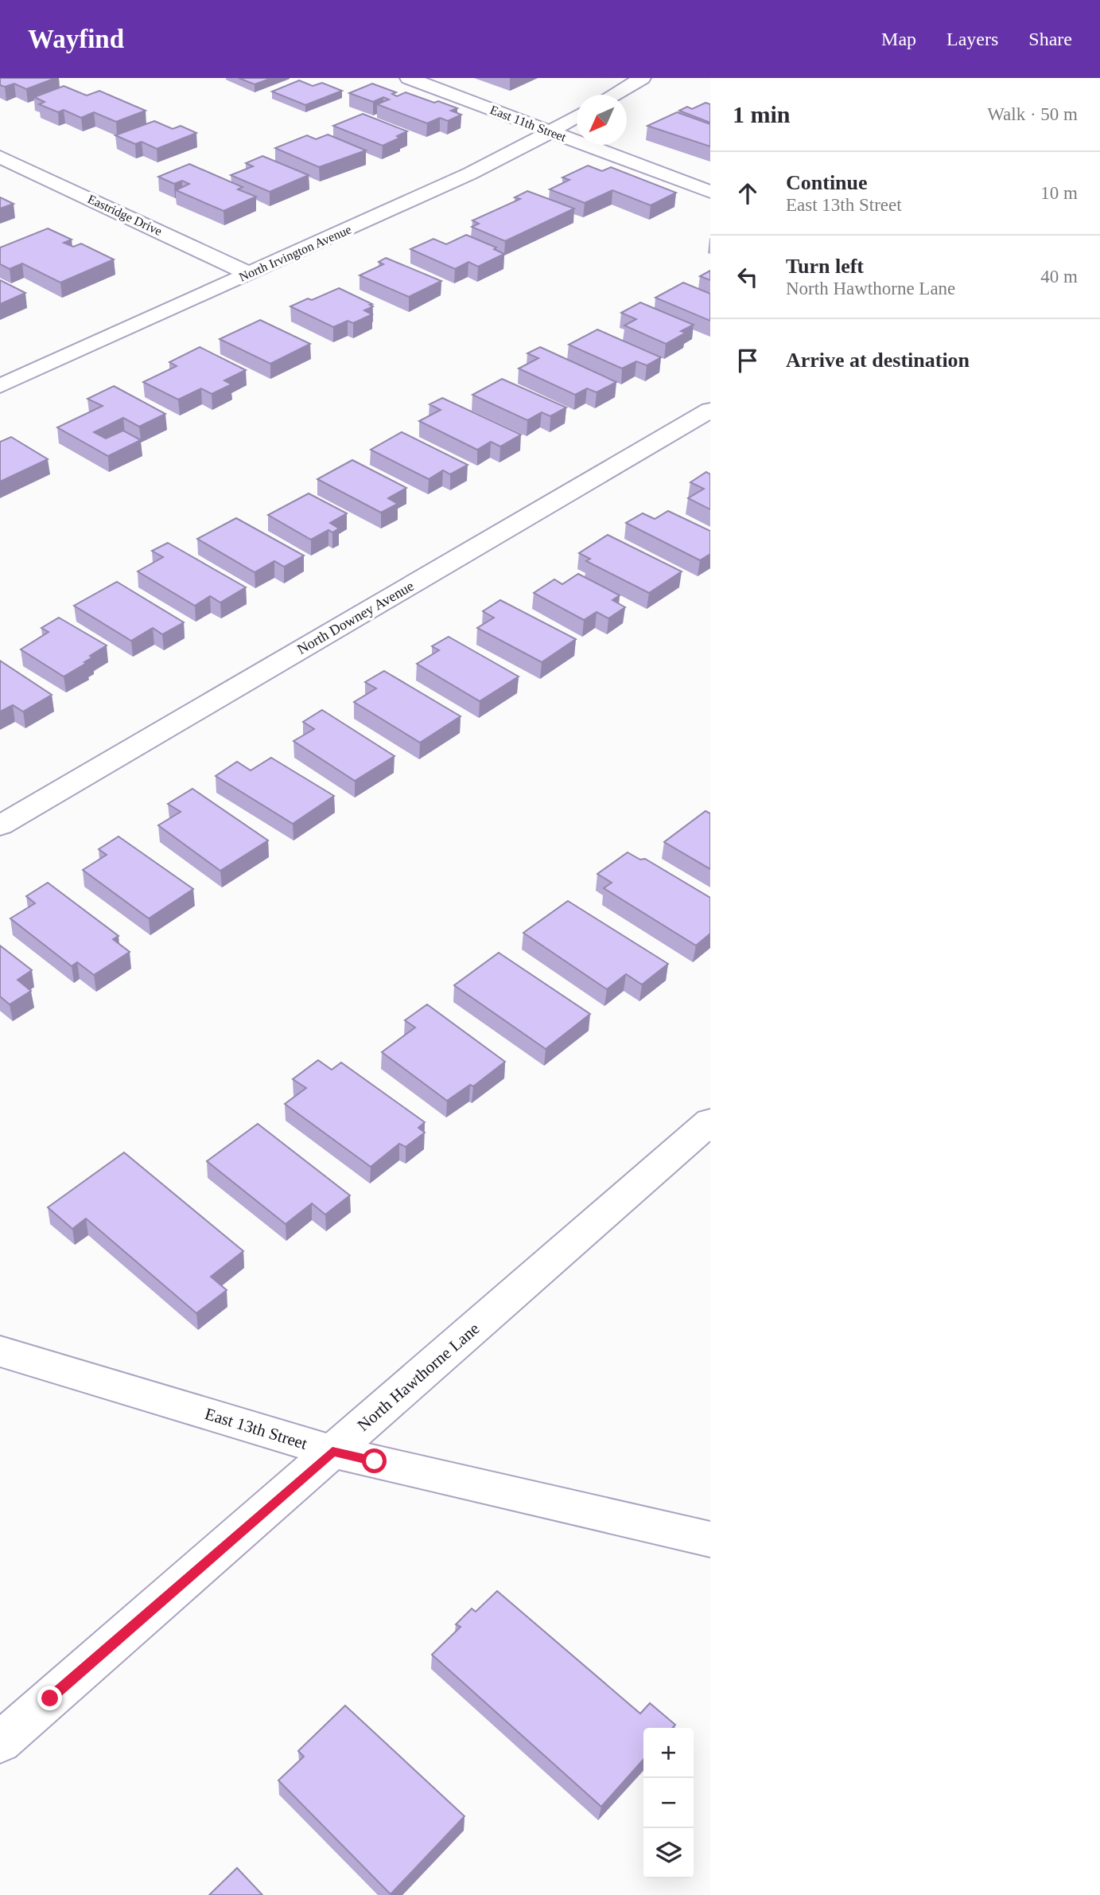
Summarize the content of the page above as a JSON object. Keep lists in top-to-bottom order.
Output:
{
  "streets": {
    "street": [
      "East 11th Street",
      "Eastridge Drive",
      "North Irvington Avenue",
      "North Downey Avenue",
      "North Hawthorne Lane",
      "East 13th Street"
    ]
  },
  "crossings": [
    ["East 11th Street", "North Irvington Avenue"],
    ["Eastridge Drive", "North Irvington Avenue"],
    ["North Hawthorne Lane", "East 13th Street"]
  ],
  "north": "bottom left",
  "page": {
    "header": "Wayfind",
    "nav": ["Map", "Layers", "Share"],
    "heading": ["1 min", "Walk · 50 m"],
    "list": [
      ["Continue", "East 13th Street", "10 m"],
      ["Turn left", "North Hawthorne Lane", "40 m"],
      "Arrive at destination"
    ],
    "map_buttons": ["+", "−"]
  }
}
